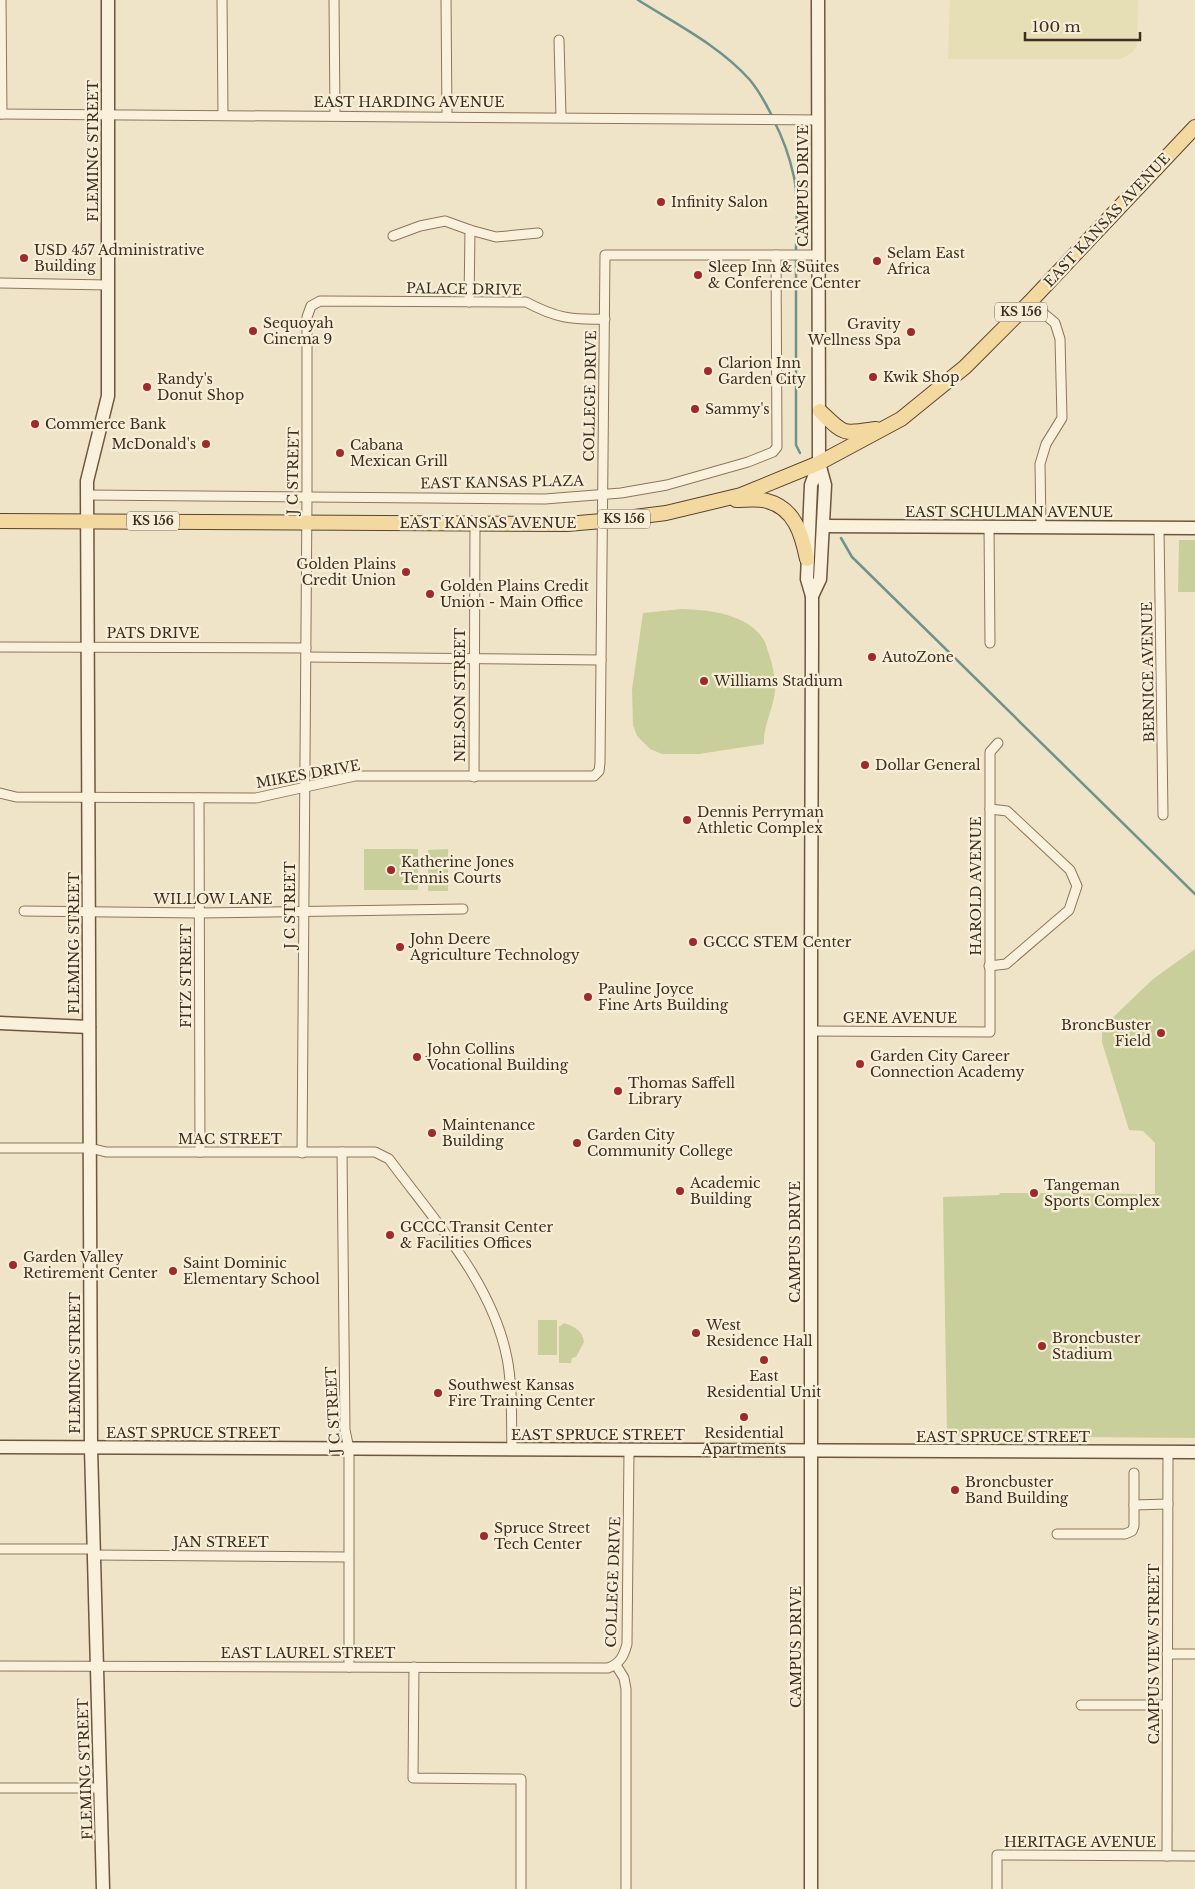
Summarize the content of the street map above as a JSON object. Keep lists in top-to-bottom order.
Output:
{
  "streets": {
    "main road": ["EAST KANSAS AVENUE", "KS 156"],
    "street": [
      "EAST HARDING AVENUE",
      "FLEMING STREET",
      "CAMPUS DRIVE",
      "PALACE DRIVE",
      "COLLEGE DRIVE",
      "J C STREET",
      "EAST KANSAS PLAZA",
      "EAST SCHULMAN AVENUE",
      "PATS DRIVE",
      "BERNICE AVENUE",
      "NELSON STREET",
      "MIKES DRIVE",
      "HAROLD AVENUE",
      "WILLOW LANE",
      "FITZ STREET",
      "GENE AVENUE",
      "MAC STREET",
      "EAST SPRUCE STREET",
      "JAN STREET",
      "EAST LAUREL STREET",
      "CAMPUS VIEW STREET",
      "HERITAGE AVENUE"
    ]
  },
  "crossings": [
    ["EAST HARDING AVENUE", "FLEMING STREET"],
    ["EAST HARDING AVENUE", "CAMPUS DRIVE"],
    ["FLEMING STREET", "EAST KANSAS AVENUE"],
    ["FLEMING STREET", "EAST KANSAS PLAZA"],
    ["FLEMING STREET", "PATS DRIVE"],
    ["FLEMING STREET", "MIKES DRIVE"],
    ["FLEMING STREET", "WILLOW LANE"],
    ["FLEMING STREET", "MAC STREET"],
    ["FLEMING STREET", "EAST SPRUCE STREET"],
    ["FLEMING STREET", "JAN STREET"],
    ["FLEMING STREET", "EAST LAUREL STREET"],
    ["CAMPUS DRIVE", "EAST KANSAS AVENUE"],
    ["CAMPUS DRIVE", "COLLEGE DRIVE"],
    ["CAMPUS DRIVE", "EAST SCHULMAN AVENUE"],
    ["CAMPUS DRIVE", "GENE AVENUE"],
    ["CAMPUS DRIVE", "EAST SPRUCE STREET"],
    ["EAST KANSAS AVENUE", "COLLEGE DRIVE"],
    ["EAST KANSAS AVENUE", "J C STREET"],
    ["EAST KANSAS AVENUE", "NELSON STREET"],
    ["PALACE DRIVE", "COLLEGE DRIVE"],
    ["PALACE DRIVE", "J C STREET"],
    ["COLLEGE DRIVE", "EAST KANSAS PLAZA"],
    ["COLLEGE DRIVE", "PATS DRIVE"],
    ["COLLEGE DRIVE", "MIKES DRIVE"],
    ["COLLEGE DRIVE", "EAST SPRUCE STREET"],
    ["COLLEGE DRIVE", "EAST LAUREL STREET"],
    ["J C STREET", "EAST KANSAS PLAZA"],
    ["J C STREET", "PATS DRIVE"],
    ["J C STREET", "MIKES DRIVE"],
    ["J C STREET", "WILLOW LANE"],
    ["J C STREET", "MAC STREET"],
    ["J C STREET", "EAST SPRUCE STREET"],
    ["J C STREET", "JAN STREET"],
    ["J C STREET", "EAST LAUREL STREET"],
    ["EAST SCHULMAN AVENUE", "BERNICE AVENUE"],
    ["PATS DRIVE", "NELSON STREET"],
    ["NELSON STREET", "MIKES DRIVE"],
    ["MIKES DRIVE", "FITZ STREET"],
    ["HAROLD AVENUE", "GENE AVENUE"],
    ["WILLOW LANE", "FITZ STREET"],
    ["FITZ STREET", "MAC STREET"],
    ["MAC STREET", "EAST SPRUCE STREET"],
    ["EAST SPRUCE STREET", "CAMPUS VIEW STREET"],
    ["CAMPUS VIEW STREET", "HERITAGE AVENUE"]
  ],
  "places": [
    "Infinity Salon",
    "USD 457 Administrative Building",
    "Selam East Africa",
    "Sleep Inn & Suites & Conference Center",
    "Sequoyah Cinema 9",
    "Gravity Wellness Spa",
    "Clarion Inn Garden City",
    "Kwik Shop",
    "Randy's Donut Shop",
    "Sammy's",
    "Commerce Bank",
    "McDonald's",
    "Cabana Mexican Grill",
    "Golden Plains Credit Union",
    "Golden Plains Credit Union - Main Office",
    "AutoZone",
    "Williams Stadium",
    "Dollar General",
    "Dennis Perryman Athletic Complex",
    "Katherine Jones Tennis Courts",
    "GCCC STEM Center",
    "John Deere Agriculture Technology",
    "Pauline Joyce Fine Arts Building",
    "BroncBuster Field",
    "John Collins Vocational Building",
    "Garden City Career Connection Academy",
    "Thomas Saffell Library",
    "Maintenance Building",
    "Garden City Community College",
    "Academic Building",
    "Tangeman Sports Complex",
    "GCCC Transit Center & Facilities Offices",
    "Garden Valley Retirement Center",
    "Saint Dominic Elementary School",
    "West Residence Hall",
    "Broncbuster Stadium",
    "East Residential Unit",
    "Southwest Kansas Fire Training Center",
    "Residential Apartments",
    "Broncbuster Band Building",
    "Spruce Street Tech Center"
  ],
  "scale_bar": "100 m"
}
